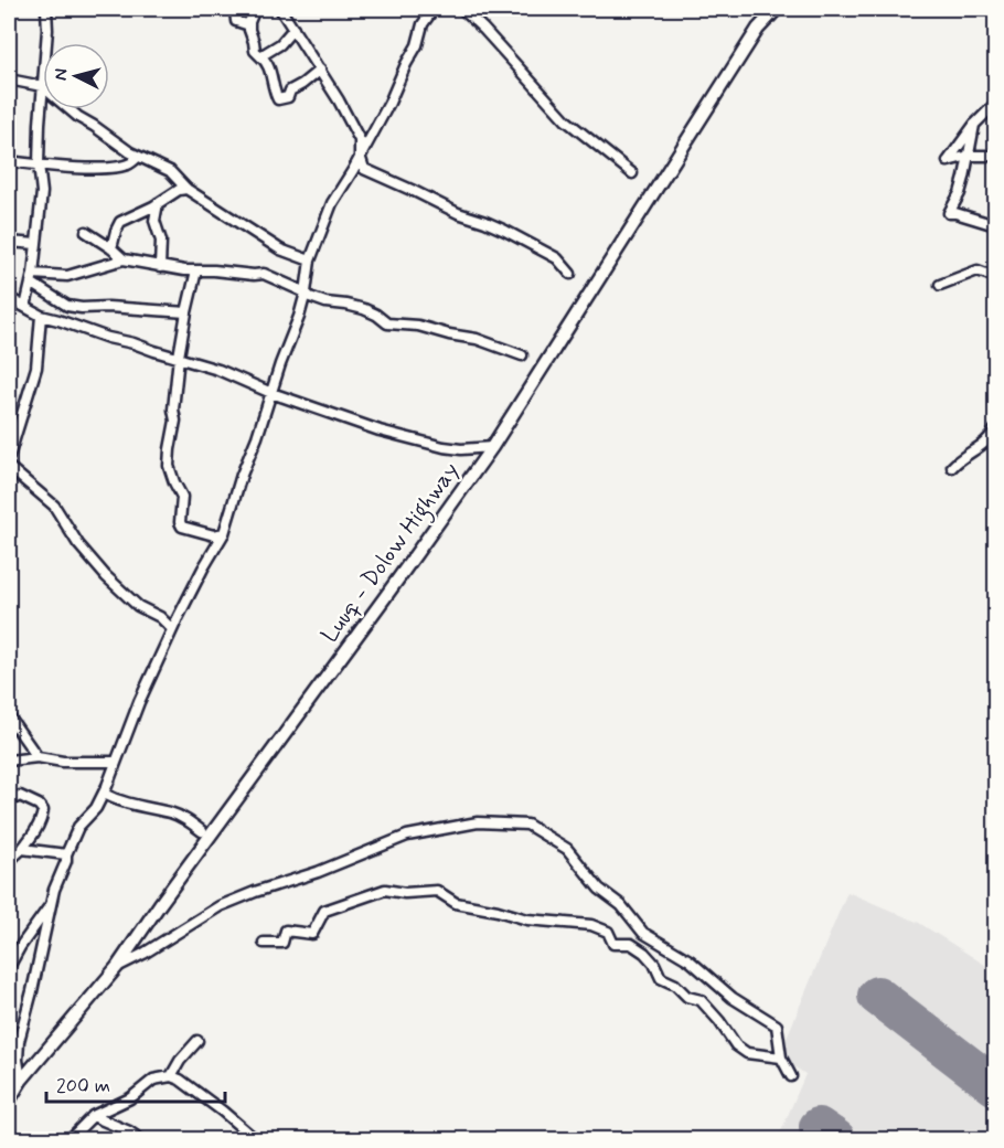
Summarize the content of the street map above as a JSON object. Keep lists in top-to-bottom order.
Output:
{
  "streets": {
    "main road": ["Luuq - Dolow Highway"]
  },
  "scale_bar": "200 m",
  "north": "left"
}
